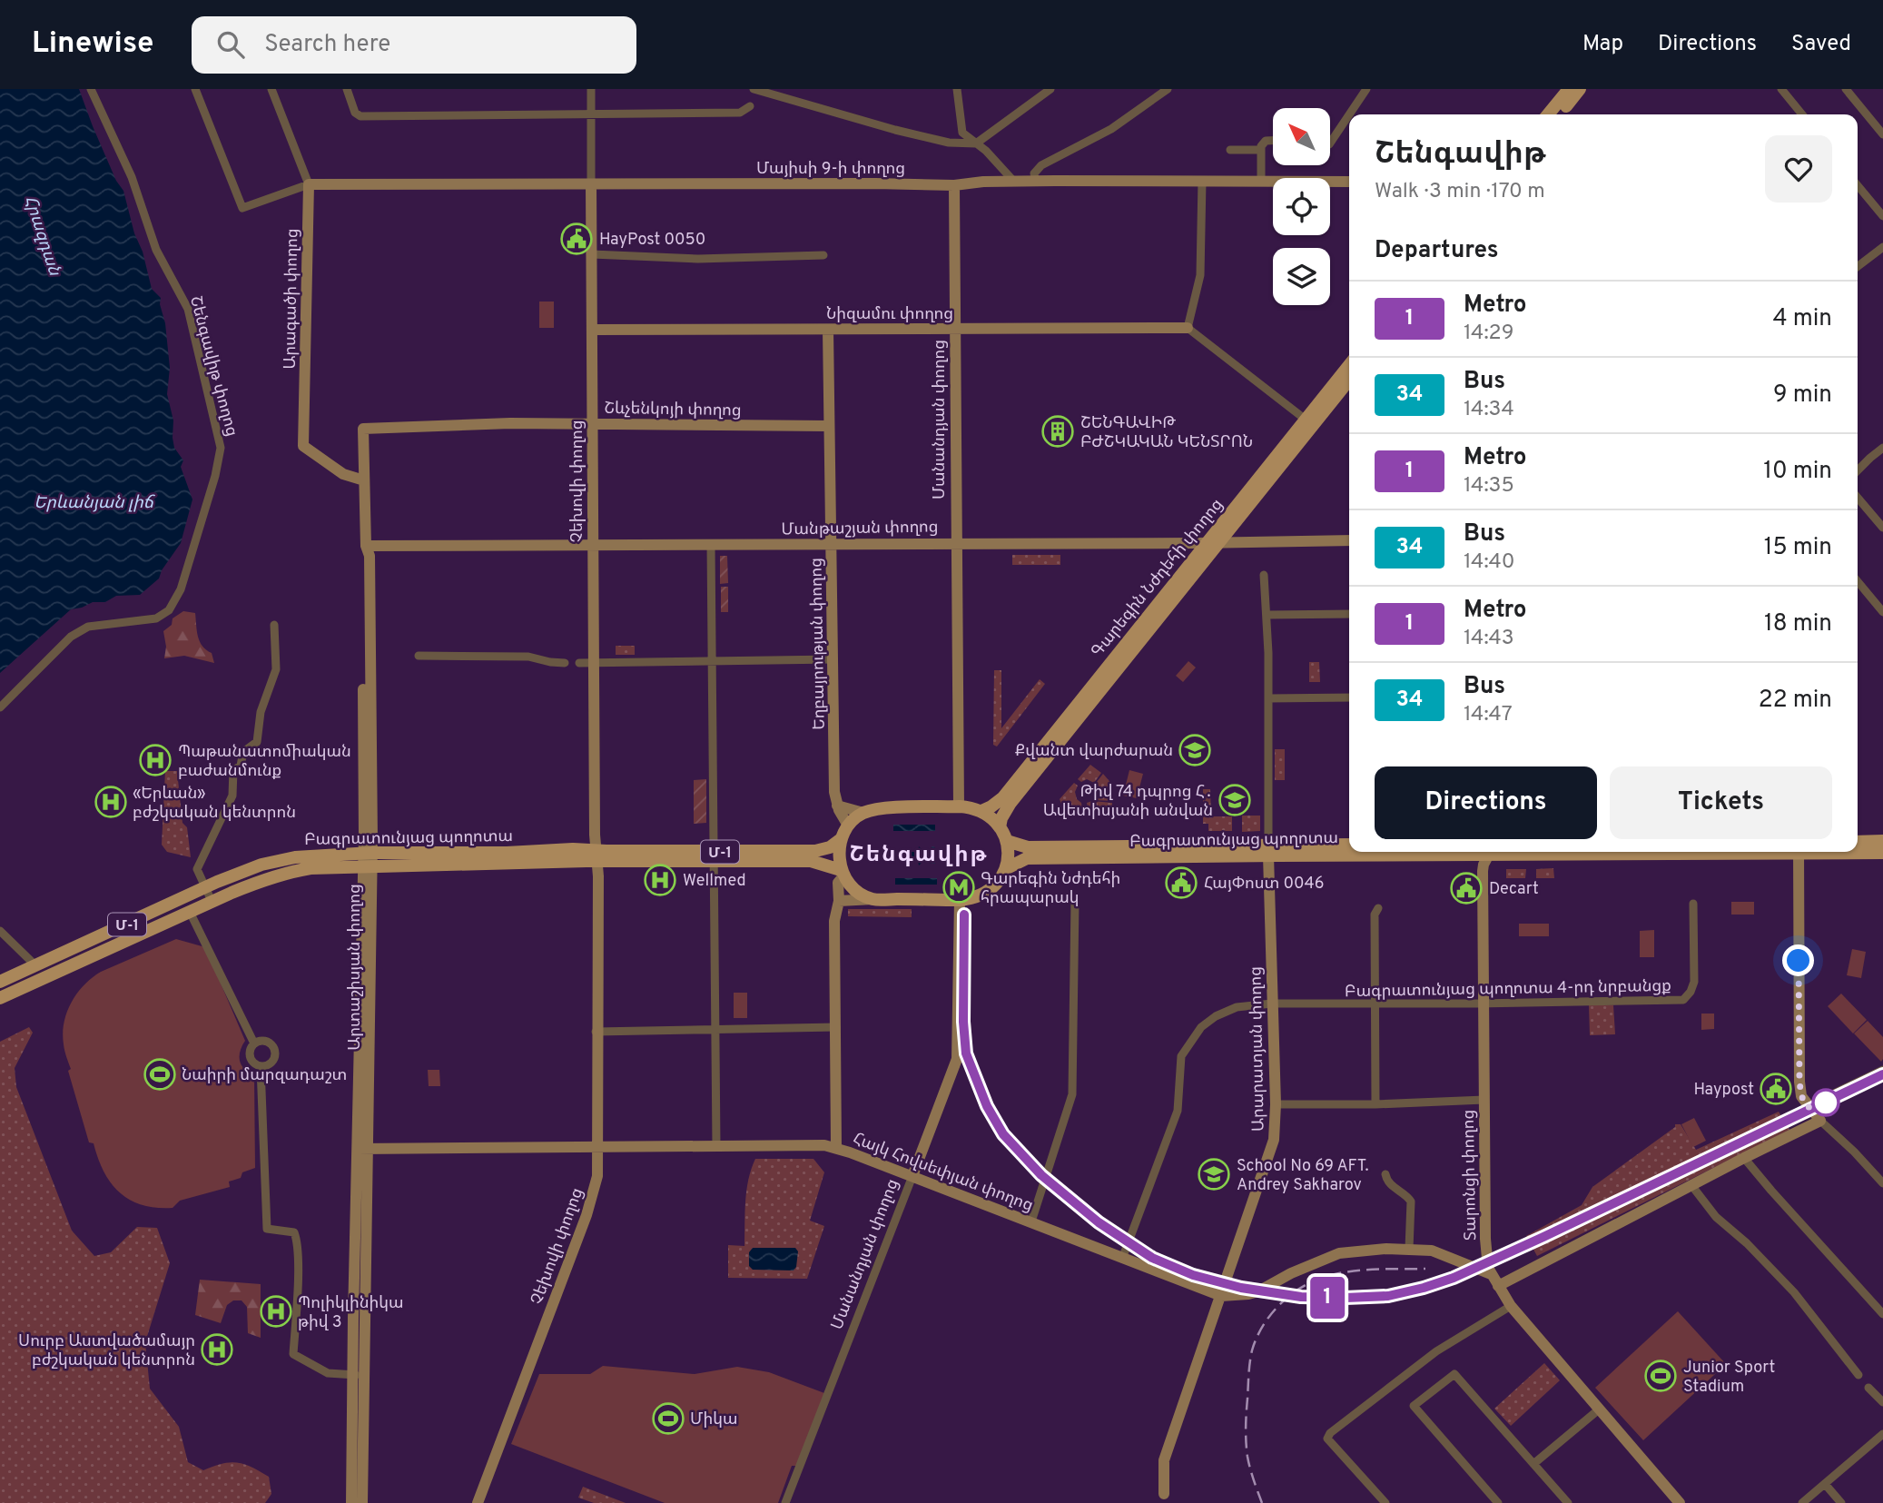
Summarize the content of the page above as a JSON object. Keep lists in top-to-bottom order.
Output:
{
  "streets": {
    "main road": ["Գարեգին Նժդեհի փողոց", "Բագրատունյաց պողոտա", "Մ-1"],
    "street": [
      "Մայիսի 9-ի փողոց",
      "Արագածի փողոց",
      "Նիզամու փողոց",
      "Շենգավիթ փողոց",
      "Շևչենկոյի փողոց",
      "Մանանդյան փողոց",
      "Չեխովի փողոց",
      "Մանթաշյան փողոց",
      "Եղբայրության փողոց",
      "Արտաշիսյան փողոց",
      "Բագրատունյաց պողոտա 4-րդ նրբանցք",
      "Արարատյան փողոց",
      "Հայկ Հովսեփյան փողոց",
      "Տարոնցի փողոց"
    ]
  },
  "crossings": [
    ["Մայիսի 9-ի փողոց", "Արագածի փողոց"],
    ["Մայիսի 9-ի փողոց", "Մանանդյան փողոց"],
    ["Մայիսի 9-ի փողոց", "Չեխովի փողոց"],
    ["Արագածի փողոց", "Արտաշիսյան փողոց"],
    ["Նիզամու փողոց", "Մանանդյան փողոց"],
    ["Նիզամու փողոց", "Չեխովի փողոց"],
    ["Նիզամու փողոց", "Եղբայրության փողոց"],
    ["Շևչենկոյի փողոց", "Չեխովի փողոց"],
    ["Շևչենկոյի փողոց", "Եղբայրության փողոց"],
    ["Շևչենկոյի փողոց", "Արտաշիսյան փողոց"],
    ["Մանանդյան փողոց", "Մանթաշյան փողոց"],
    ["Մանանդյան փողոց", "Գարեգին Նժդեհի փողոց"],
    ["Մանանդյան փողոց", "Եղբայրության փողոց"],
    ["Մանանդյան փողոց", "Բագրատունյաց պողոտա"],
    ["Մանանդյան փողոց", "Հայկ Հովսեփյան փողոց"],
    ["Չեխովի փողոց", "Մանթաշյան փողոց"],
    ["Չեխովի փողոց", "Բագրատունյաց պողոտա"],
    ["Չեխովի փողոց", "Հայկ Հովսեփյան փողոց"],
    ["Մանթաշյան փողոց", "Գարեգին Նժդեհի փողոց"],
    ["Մանթաշյան փողոց", "Եղբայրության փողոց"],
    ["Մանթաշյան փողոց", "Արտաշիսյան փողոց"],
    ["Գարեգին Նժդեհի փողոց", "Եղբայրության փողոց"],
    ["Գարեգին Նժդեհի փողոց", "Բագրատունյաց պողոտա"],
    ["Եղբայրության փողոց", "Բագրատունյաց պողոտա"],
    ["Բագրատունյաց պողոտա", "Արտաշիսյան փողոց"],
    ["Բագրատունյաց պողոտա", "Արարատյան փողոց"],
    ["Արտաշիսյան փողոց", "Հայկ Հովսեփյան փողոց"],
    ["Բագրատունյաց պողոտա 4-րդ նրբանցք", "Արարատյան փողոց"],
    ["Բագրատունյաց պողոտա 4-րդ նրբանցք", "Հայկ Հովսեփյան փողոց"],
    ["Բագրատունյաց պողոտա 4-րդ նրբանցք", "Տարոնցի փողոց"],
    ["Արարատյան փողոց", "Հայկ Հովսեփյան փողոց"],
    ["Հայկ Հովսեփյան փողոց", "Տարոնցի փողոց"]
  ],
  "districts": ["Շենգավիթ"],
  "water": ["Հրազդան", "Երևանյան լիճ"],
  "places": {
    "public building": [
      "HayPost 0050",
      "ՀայՓոստ 0046",
      "Decart",
      "Haypost"
    ],
    "building": ["ՇԵՆԳԱՎԻԹ ԲԺՇԿԱԿԱՆ ԿԵՆՏՐՈՆ"],
    "school or university": ["Քվանտ վարժարան", "Թիվ 74 դպրոց Հ․ Ավետիսյանի անվան", "School No 69 AFT. Andrey Sakharov"],
    "hospital": [
      "Պաթանատոմիական բաժանմունք",
      "«Երևան» բժշկական կենտրոն",
      "Wellmed",
      "Պոլիկլինիկա թիվ 3",
      "Սուրբ Աստվածամայր բժշկական կենտրոն"
    ],
    "metro station": ["Գարեգին Նժդեհի հրապարակ"],
    "sports": ["Նաիրի մարզադաշտ", "Junior Sport Stadium", "Միկա"]
  },
  "lines": ["metro line 1"],
  "north": "top left",
  "page": {
    "header": "Linewise",
    "search": "Search here",
    "nav": ["Map", "Directions", "Saved"],
    "on_map": "1",
    "heading": [
      ["Շենգավիթ", "Walk · 3 min · 170 m"],
      "Departures"
    ],
    "list": [
      {
        "mark": "1",
        "name": "Metro",
        "note": "14:29",
        "value": "4 min"
      },
      {
        "mark": "34",
        "name": "Bus",
        "note": "14:34",
        "value": "9 min"
      },
      {
        "mark": "1",
        "name": "Metro",
        "note": "14:35",
        "value": "10 min"
      },
      {
        "mark": "34",
        "name": "Bus",
        "note": "14:40",
        "value": "15 min"
      },
      {
        "mark": "1",
        "name": "Metro",
        "note": "14:43",
        "value": "18 min"
      },
      {
        "mark": "34",
        "name": "Bus",
        "note": "14:47",
        "value": "22 min"
      }
    ],
    "buttons": ["Directions", "Tickets"]
  }
}
